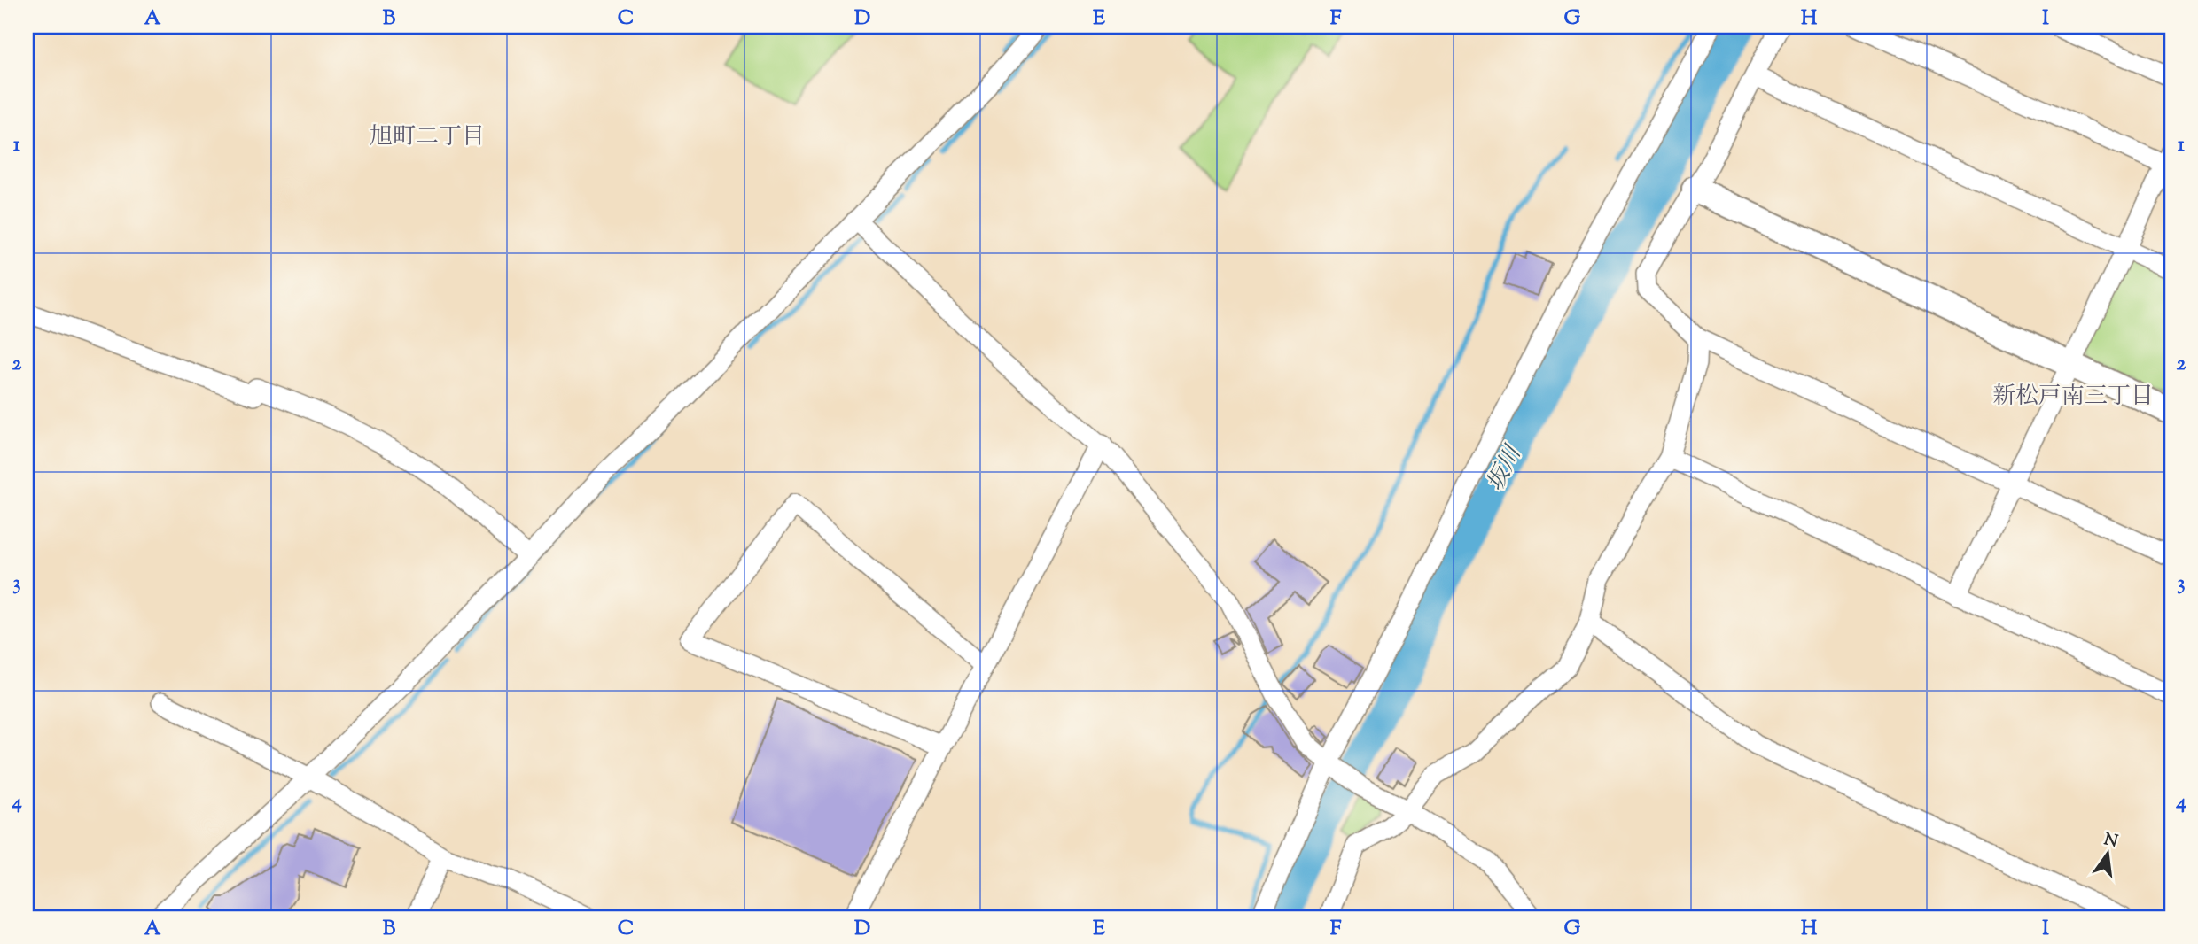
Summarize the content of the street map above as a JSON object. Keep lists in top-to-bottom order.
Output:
{
  "districts": ["旭町二丁目", "新松戸南三丁目"],
  "water": ["坂川"],
  "north": "top",
  "grid": {
    "columns": [
      "A",
      "B",
      "C",
      "D",
      "E",
      "F",
      "G",
      "H",
      "I"
    ],
    "rows": [
      "1",
      "2",
      "3",
      "4"
    ]
  }
}
